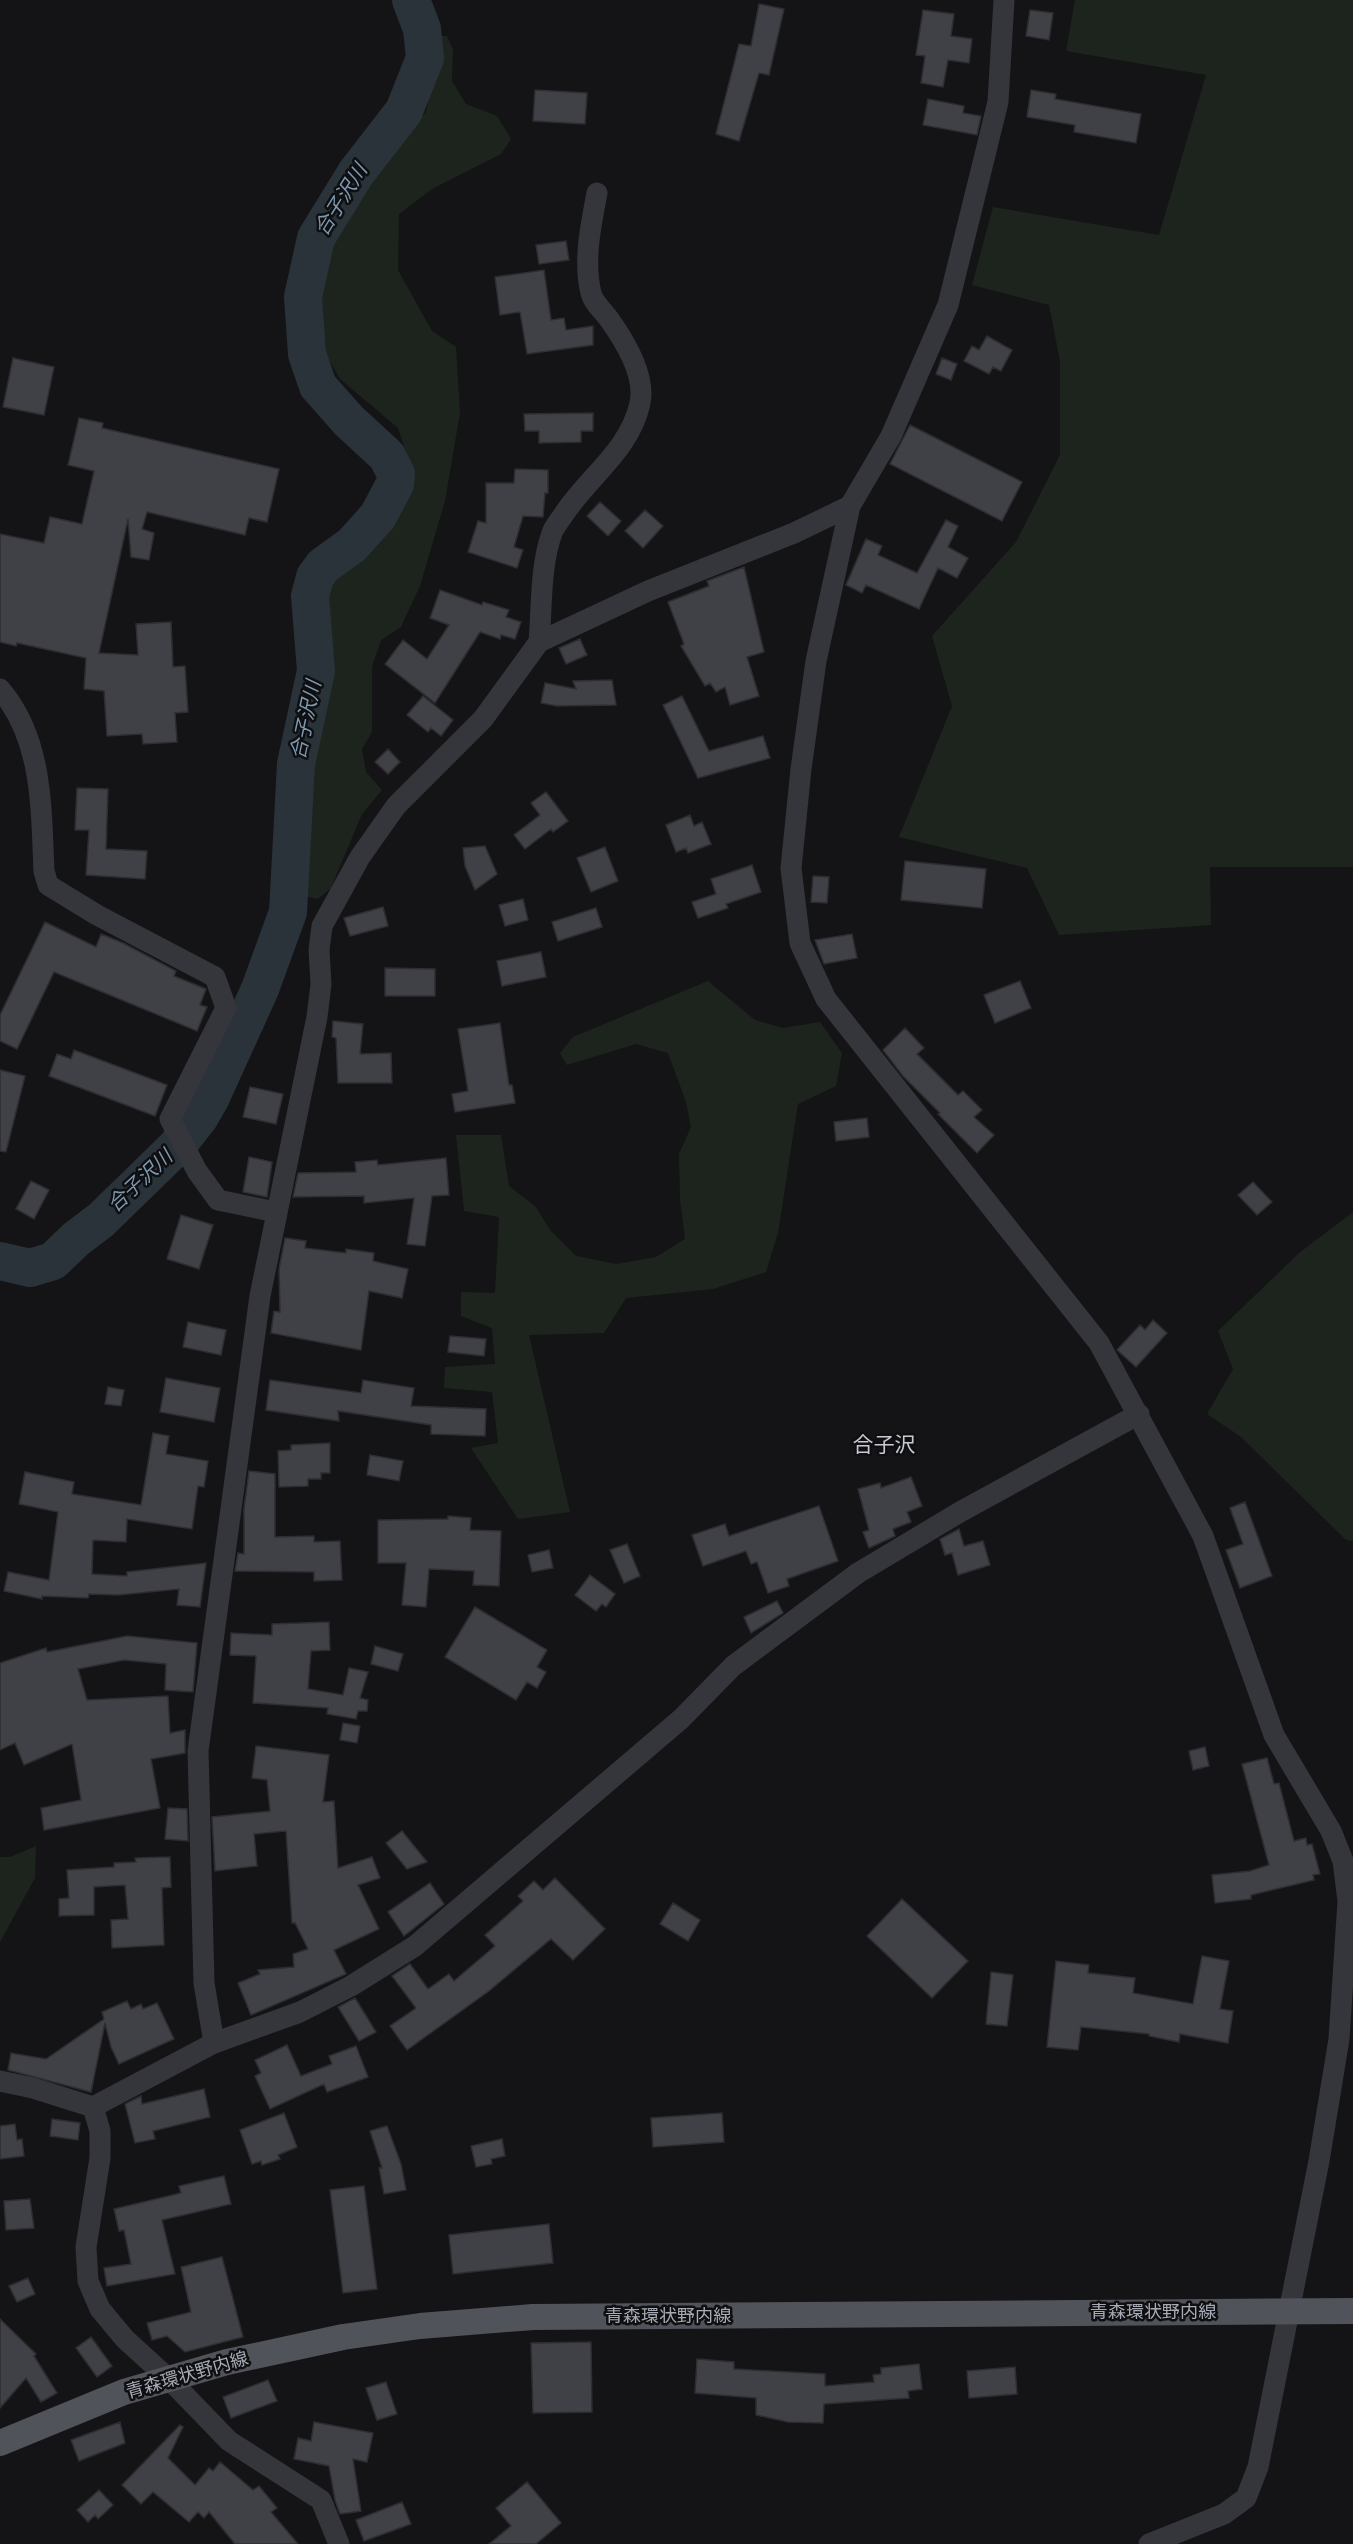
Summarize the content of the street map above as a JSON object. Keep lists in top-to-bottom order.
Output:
{
  "streets": {
    "main road": ["青森環状野内線"]
  },
  "districts": ["合子沢"],
  "water": ["合子沢川"]
}
